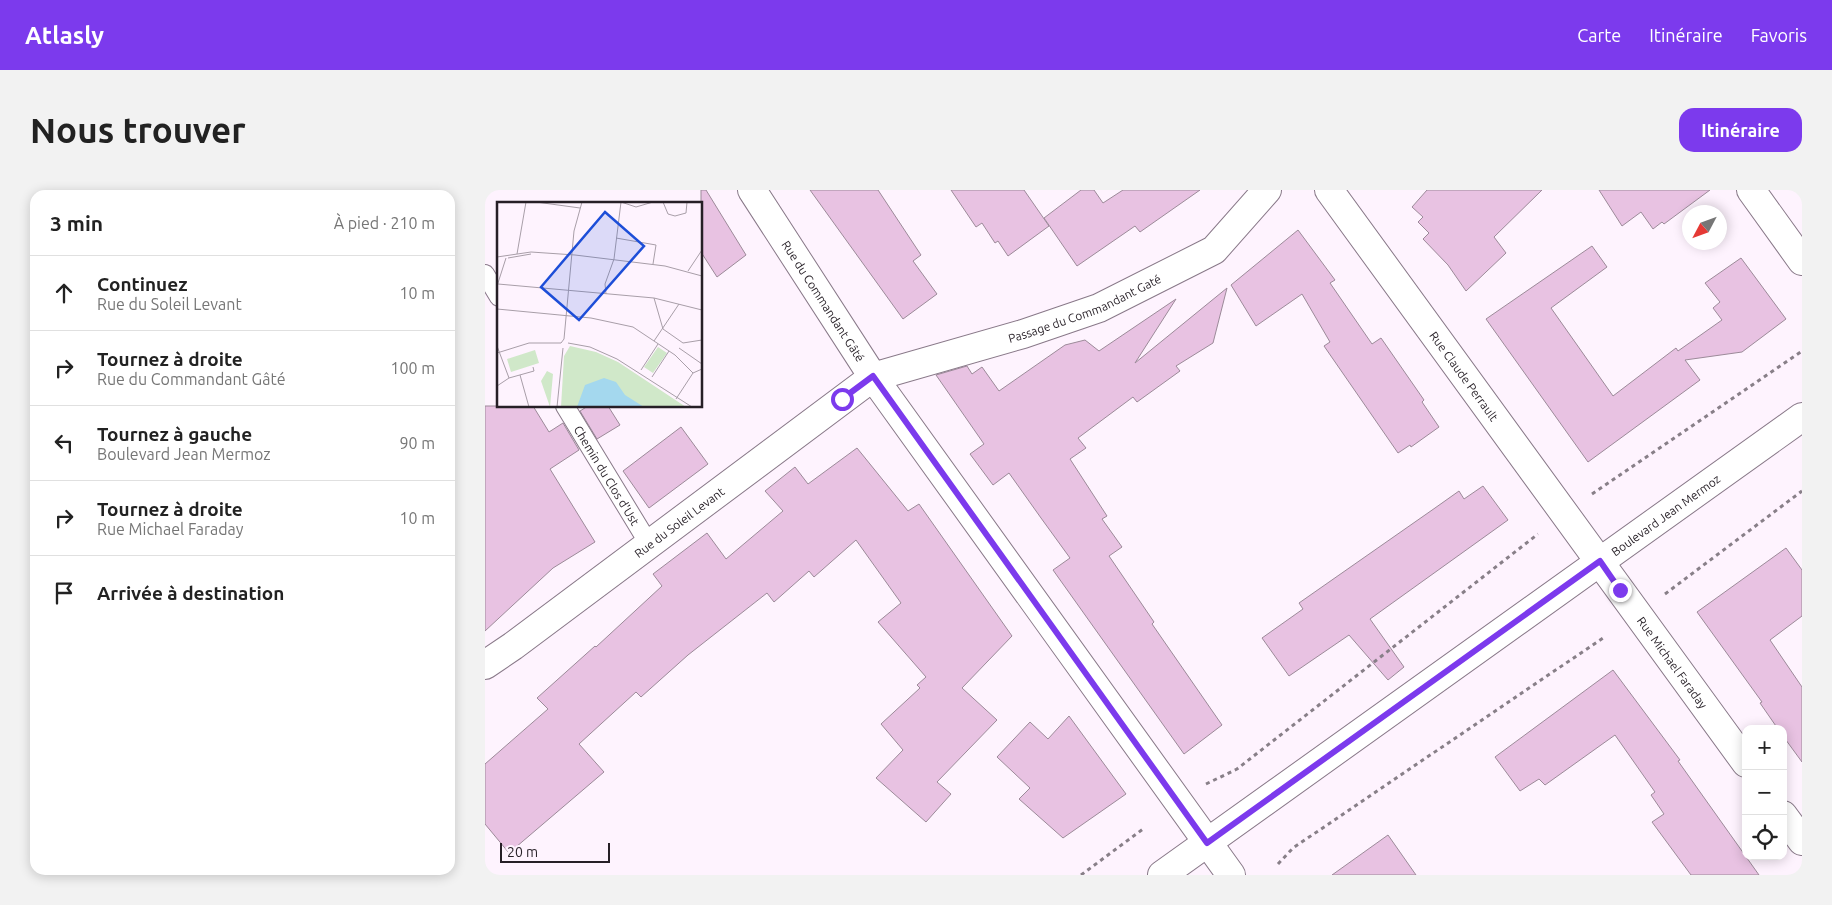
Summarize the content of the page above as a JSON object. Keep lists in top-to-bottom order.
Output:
{
  "streets": {
    "street": [
      "Rue du Commandant Gâté",
      "Passage du Commandant Gaté",
      "Rue Claude Perrault",
      "Boulevard Jean Mermoz",
      "Rue du Soleil Levant",
      "Rue Michael Faraday"
    ],
    "lane": ["Chemin du Clos d'Ust"]
  },
  "crossings": [
    ["Rue du Commandant Gâté", "Passage du Commandant Gaté"],
    ["Rue du Commandant Gâté", "Boulevard Jean Mermoz"],
    ["Rue du Commandant Gâté", "Rue du Soleil Levant"],
    ["Passage du Commandant Gaté", "Rue du Soleil Levant"],
    ["Rue Claude Perrault", "Boulevard Jean Mermoz"],
    ["Rue Claude Perrault", "Rue Michael Faraday"],
    ["Chemin du Clos d'Ust", "Rue du Soleil Levant"],
    ["Boulevard Jean Mermoz", "Rue Michael Faraday"]
  ],
  "scale_bar": "20 m",
  "north": "bottom left",
  "page": {
    "header": "Atlasly",
    "nav": ["Carte", "Itinéraire", "Favoris"],
    "buttons": "Itinéraire",
    "title": "Nous trouver",
    "heading": ["3 min", "À pied · 210 m"],
    "list": [
      ["Continuez", "Rue du Soleil Levant", "10 m"],
      ["Tournez à droite", "Rue du Commandant Gâté", "100 m"],
      ["Tournez à gauche", "Boulevard Jean Mermoz", "90 m"],
      ["Tournez à droite", "Rue Michael Faraday", "10 m"],
      "Arrivée à destination"
    ],
    "map_buttons": ["+", "−"],
    "scale": "20 m"
  }
}
